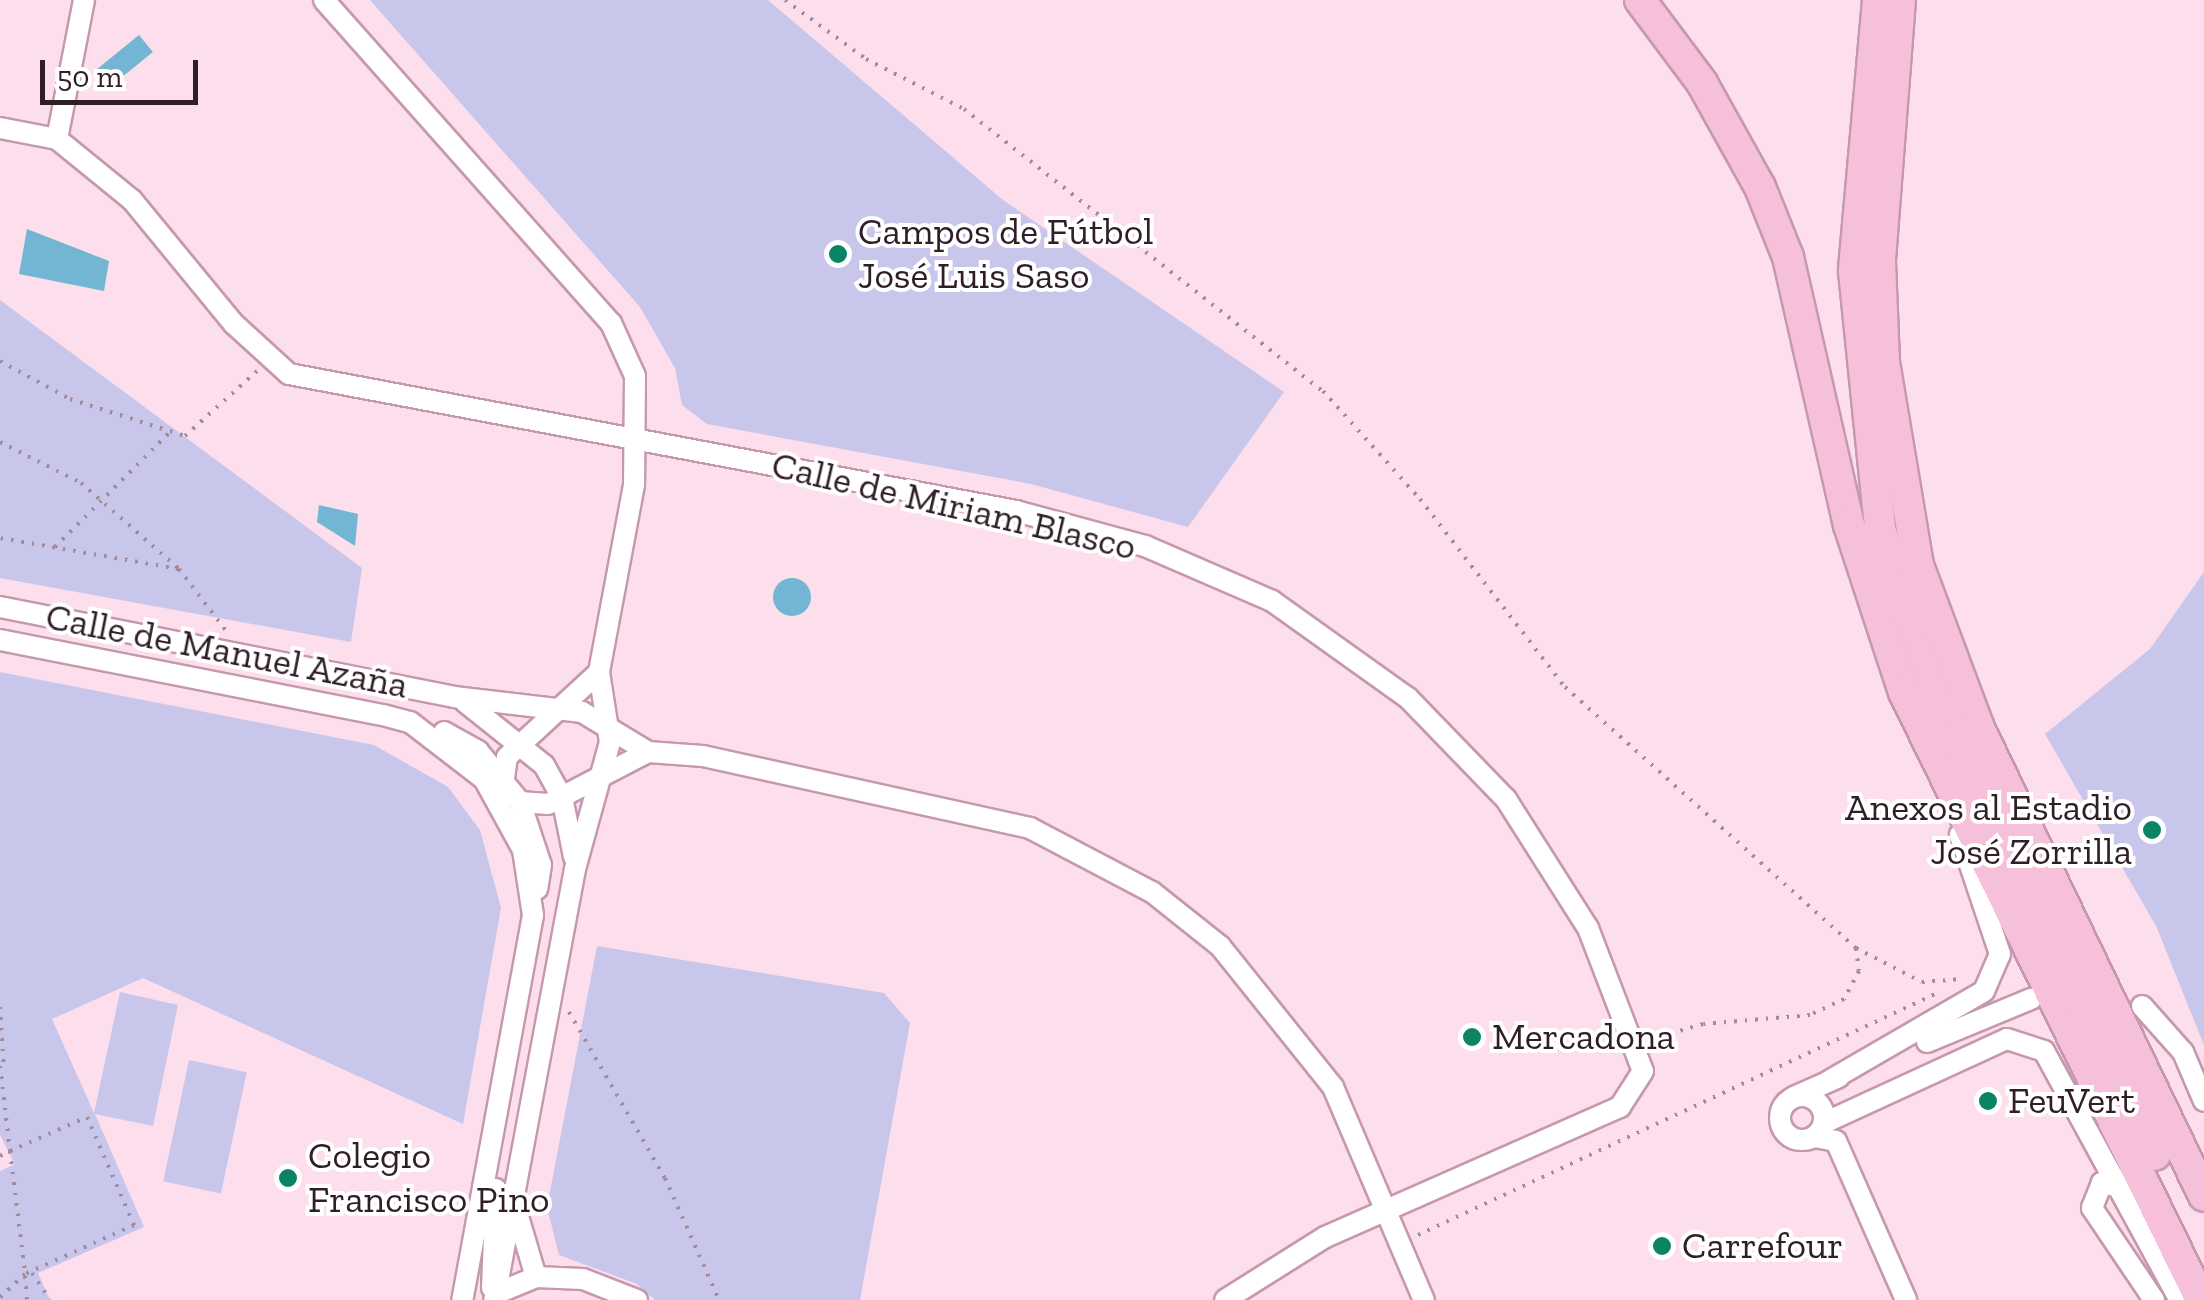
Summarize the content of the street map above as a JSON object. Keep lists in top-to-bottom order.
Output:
{
  "streets": {
    "street": ["Calle de Miriam Blasco", "Calle de Manuel Azaña"]
  },
  "places": [
    "Campos de Fútbol José Luis Saso",
    "Anexos al Estadio José Zorrilla",
    "Mercadona",
    "FeuVert",
    "Colegio Francisco Pino",
    "Carrefour"
  ],
  "scale_bar": "50 m"
}
